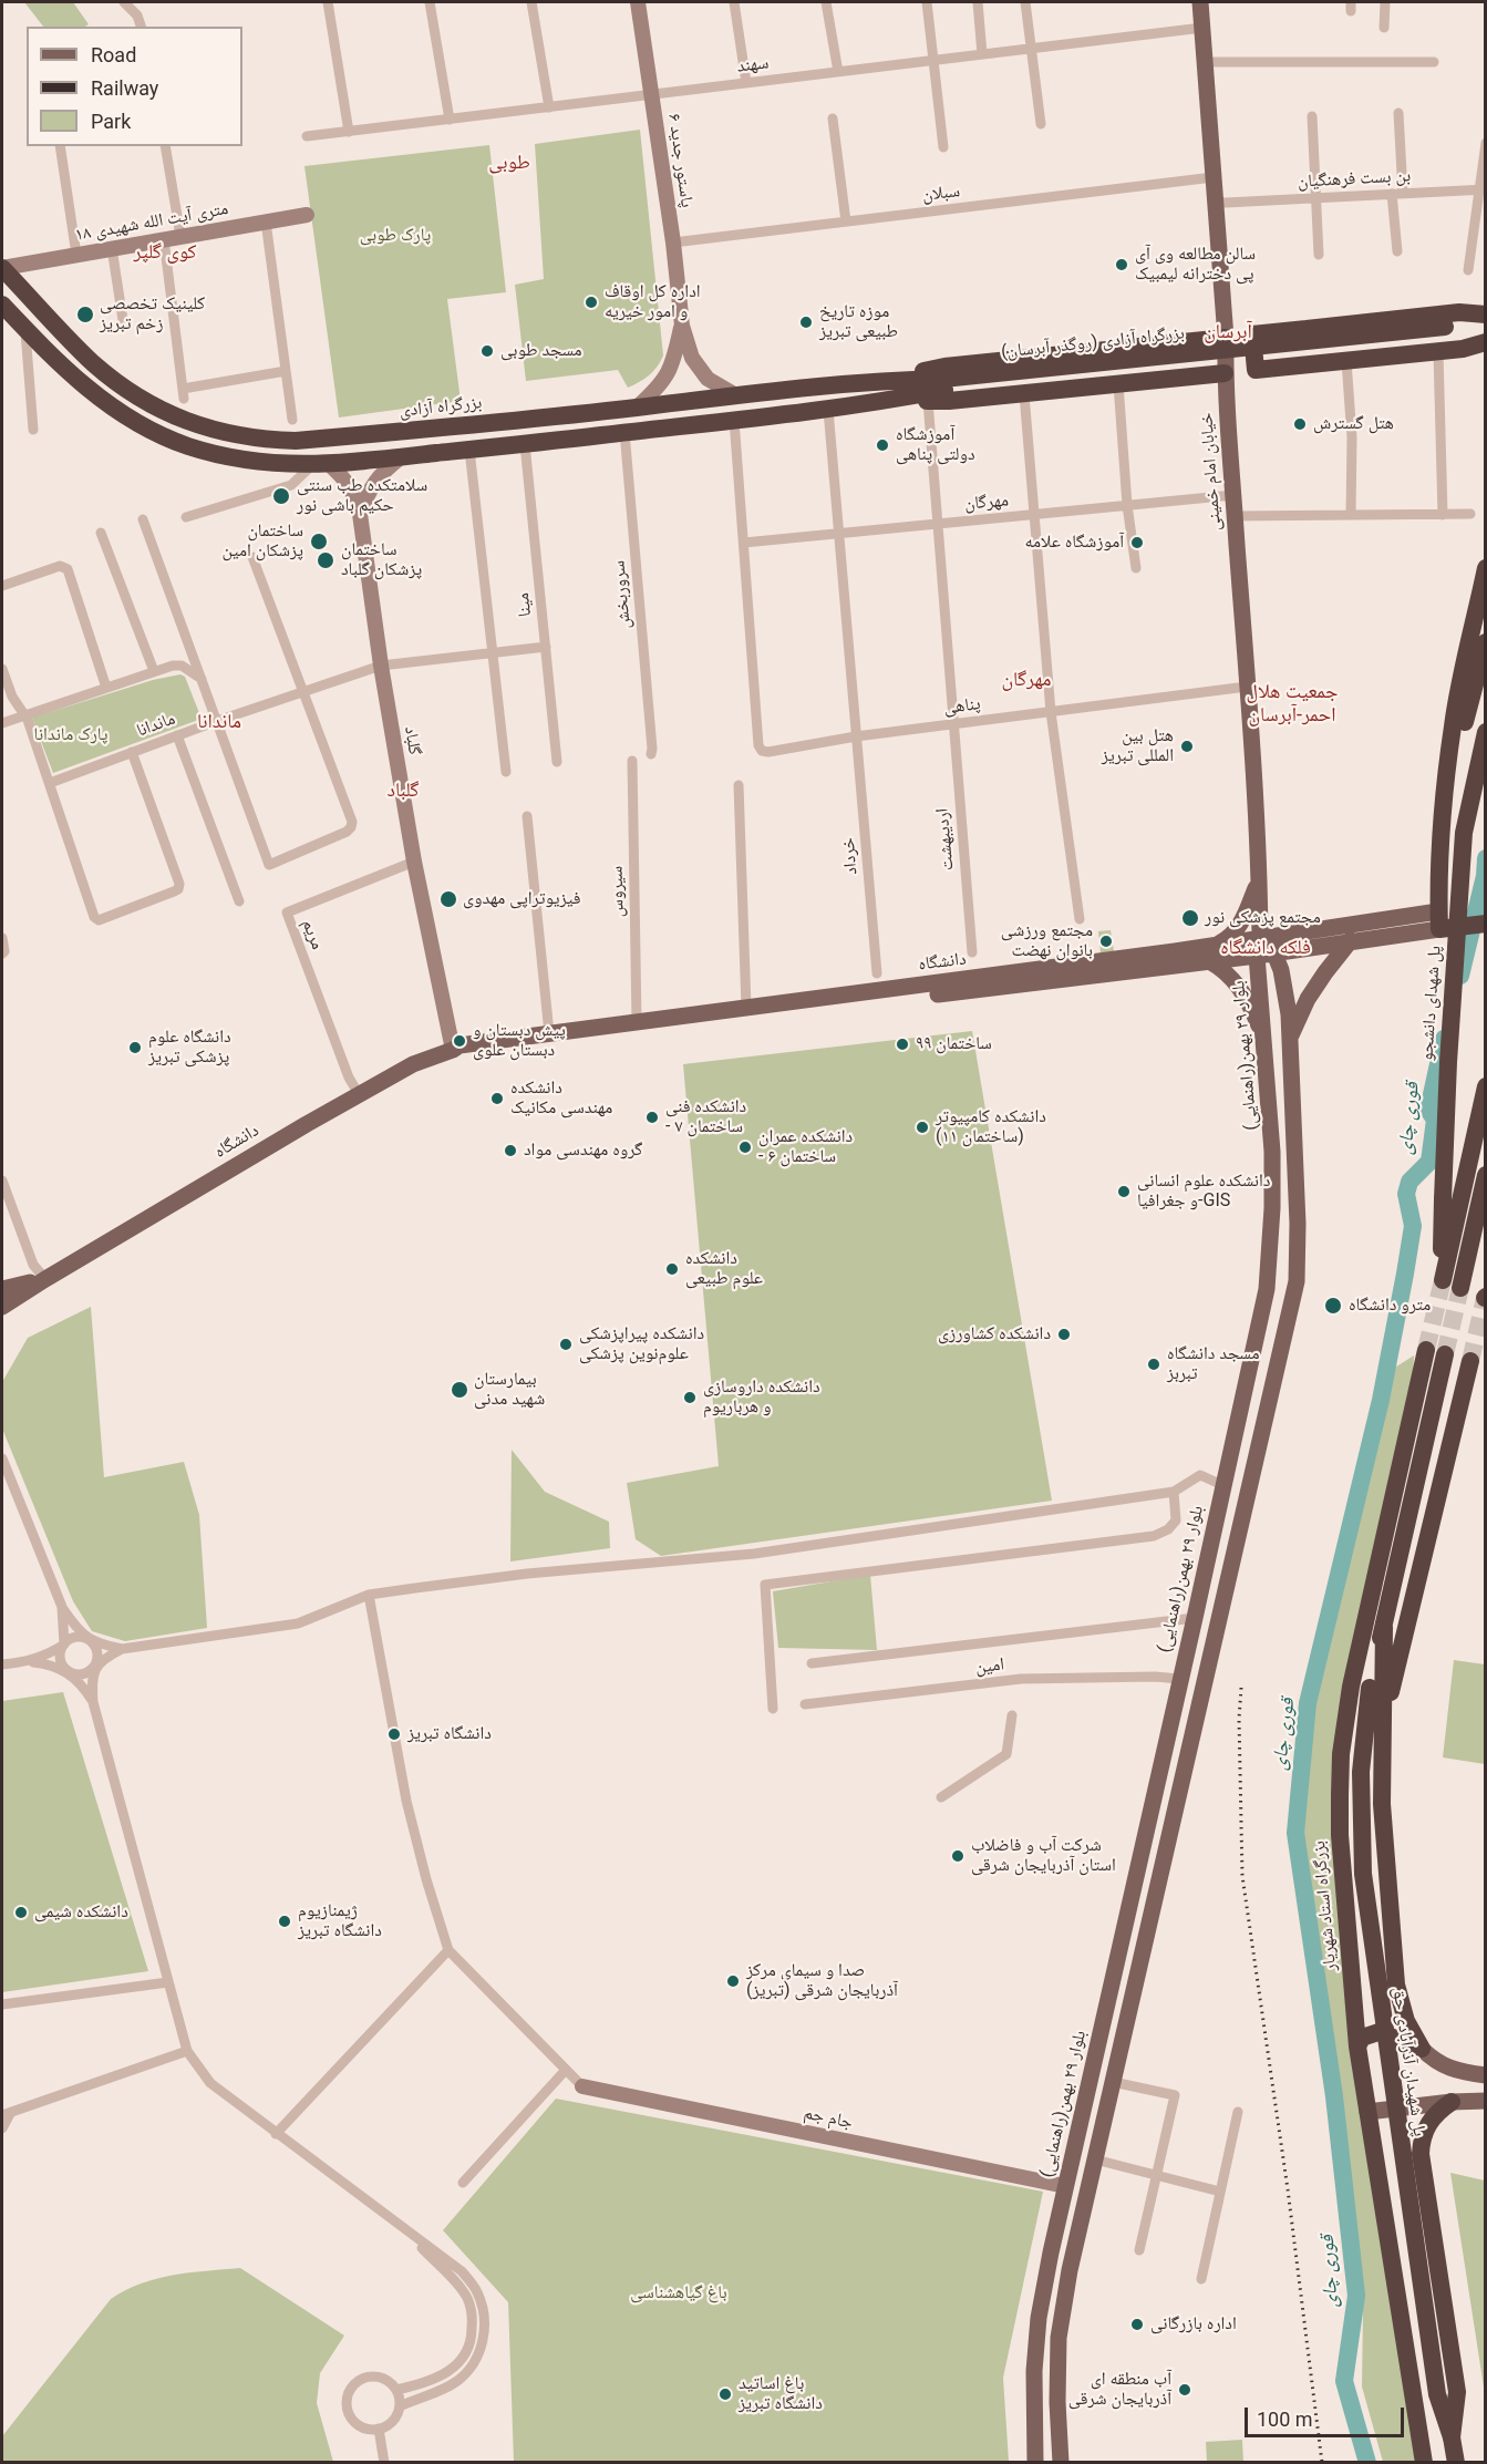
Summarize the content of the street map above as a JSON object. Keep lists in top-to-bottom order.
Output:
{
  "streets": {
    "highway": [
      "بزرگراه آزادی (روگذر آبرسان)",
      "بزرگراه آزادی",
      "پل شهدای دانشجو",
      "بزرگراه استاد شهریار",
      "پل شهیدان آذرآبادی حق"
    ],
    "main road": [
      "پاستور جدید ۶",
      "۱۸ متری آیت الله شهیدی",
      "خیابان امام خمینی",
      "گلباد",
      "دانشگاه",
      "بلوار ٢٩ بهمن(راهنمایی)",
      "جام جم"
    ],
    "street": [
      "سهند",
      "بن بست فرهنگیان",
      "سبلان",
      "مهرگان",
      "سروربخش",
      "مینا",
      "پناهی",
      "ماندانا",
      "اردیبهشت",
      "خرداد",
      "سیروس",
      "مریم",
      "امین"
    ]
  },
  "crossings": [
    ["سهند", "پاستور جدید ۶"],
    ["سهند", "خیابان امام خمینی"],
    ["پاستور جدید ۶", "سبلان"],
    ["پاستور جدید ۶", "بزرگراه آزادی"],
    ["بن بست فرهنگیان", "خیابان امام خمینی"],
    ["سبلان", "خیابان امام خمینی"],
    ["۱۸ متری آیت الله شهیدی", "بزرگراه آزادی"],
    ["بزرگراه آزادی (روگذر آبرسان)", "بزرگراه آزادی"],
    ["خیابان امام خمینی", "مهرگان"],
    ["خیابان امام خمینی", "پناهی"],
    ["خیابان امام خمینی", "دانشگاه"],
    ["خیابان امام خمینی", "بلوار ٢٩ بهمن(راهنمایی)"],
    ["مهرگان", "پناهی"],
    ["مهرگان", "اردیبهشت"],
    ["مهرگان", "خرداد"],
    ["مینا", "ماندانا"],
    ["پناهی", "اردیبهشت"],
    ["پناهی", "خرداد"],
    ["ماندانا", "گلباد"],
    ["گلباد", "مریم"],
    ["گلباد", "دانشگاه"],
    ["سیروس", "دانشگاه"],
    ["مریم", "دانشگاه"],
    ["دانشگاه", "بلوار ٢٩ بهمن(راهنمایی)"],
    ["بلوار ٢٩ بهمن(راهنمایی)", "امین"],
    ["بلوار ٢٩ بهمن(راهنمایی)", "جام جم"]
  ],
  "districts": [
    "طوبی",
    "کوی گلپر",
    "آبرسان",
    "مهرگان",
    "جمعیت هلال احمر-آبرسان",
    "ماندانا",
    "گلباد",
    "فلکه دانشگاه"
  ],
  "water": ["قوری چای"],
  "parks": ["پارک طوبی", "پارک ماندانا", "باغ گیاهشناسی"],
  "places": [
    "سالن مطالعه وی آی پی دخترانه لیمبیک",
    "اداره کل اوقاف و امور خیریه",
    "کلینیک تخصصی زخم تبریز",
    "موزه تاریخ طبیعی تبریز",
    "مسجد طوبی",
    "هتل گسترش",
    "آموزشگاه دولتی پناهی",
    "سلامتکده طب سنتی حکیم باشی نور",
    "ساختمان پزشکان امین",
    "آموزشگاه علامه",
    "ساختمان پزشکان گلباد",
    "هتل بین المللی تبریز",
    "فیزیوتراپی مهدوی",
    "مجتمع پزشکی نور",
    "مجتمع ورزشی بانوان نهضت",
    "پیش دبستان و دبستان علوی",
    "ساختمان ۹۹",
    "دانشگاه علوم پزشکی تبریز",
    "دانشکده مهندسی مکانیک",
    "دانشکده فنی - ساختمان ۷",
    "دانشکده کامپیوتر (ساختمان ۱۱)",
    "دانشکده عمران - ساختمان ۶",
    "گروه مهندسی مواد",
    "دانشکده علوم انسانی و جغرافیا-GIS",
    "دانشکده علوم طبیعی",
    "مترو دانشگاه",
    "دانشکده کشاورزی",
    "دانشکده پیراپزشکی علوم‌نوین پزشکی",
    "مسجد دانشگاه تبربز",
    "بیمارستان شهید مدنی",
    "دانشکده داروسازی و هرباریوم",
    "دانشگاه تبریز",
    "شرکت آب و فاضلاب استان آذربایجان شرقی",
    "دانشکده شیمی",
    "ژیمنازیوم دانشگاه تبریز",
    "صدا و سیمای مرکز آذربایجان شرقی (تبریز)",
    "اداره بازرگانی",
    "آب منطقه ای آذربایجان شرقی",
    "باغ اساتید دانشگاه تبریز"
  ],
  "legend": ["Road", "Railway", "Park"],
  "scale_bar": "100 m"
}
